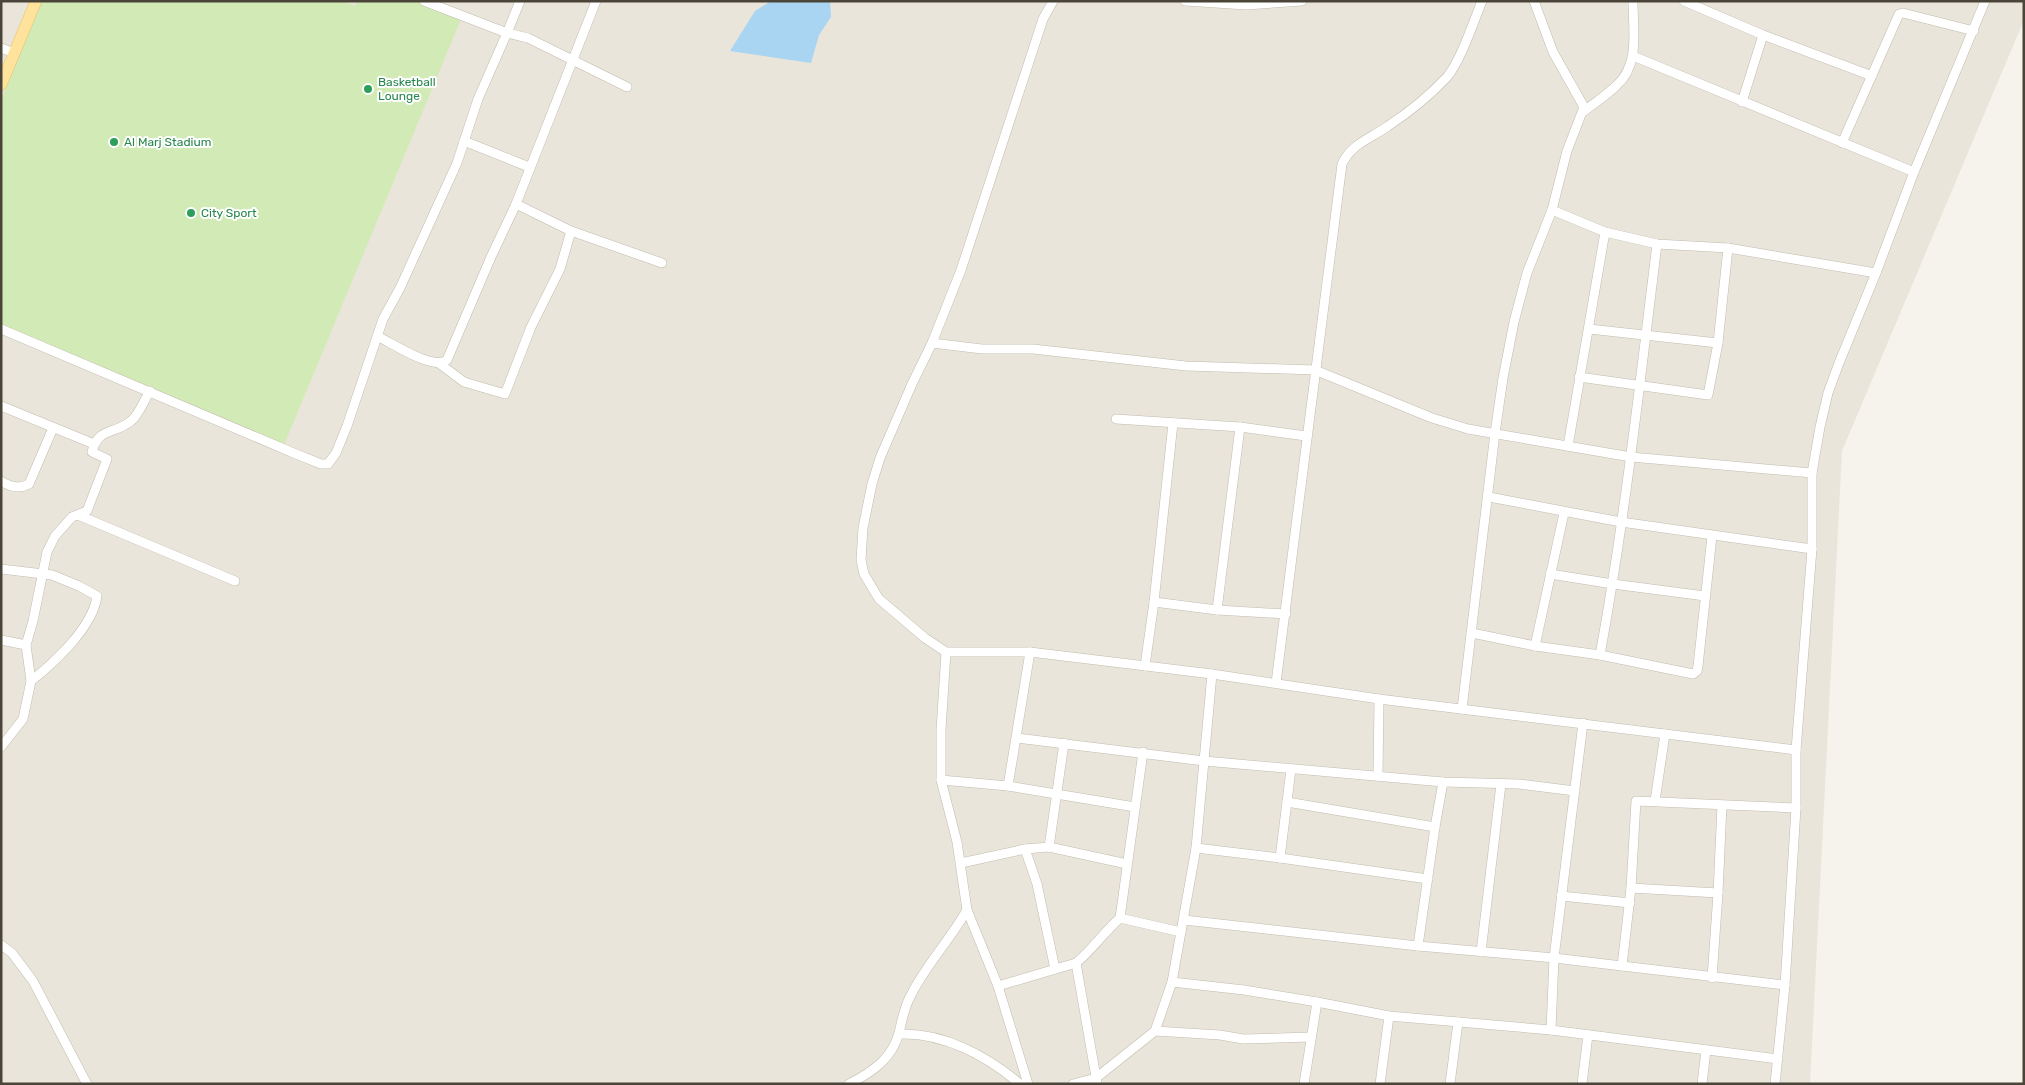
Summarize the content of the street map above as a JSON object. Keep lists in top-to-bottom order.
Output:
{
  "places": ["Basketball Lounge", "Al Marj Stadium", "City Sport"]
}
